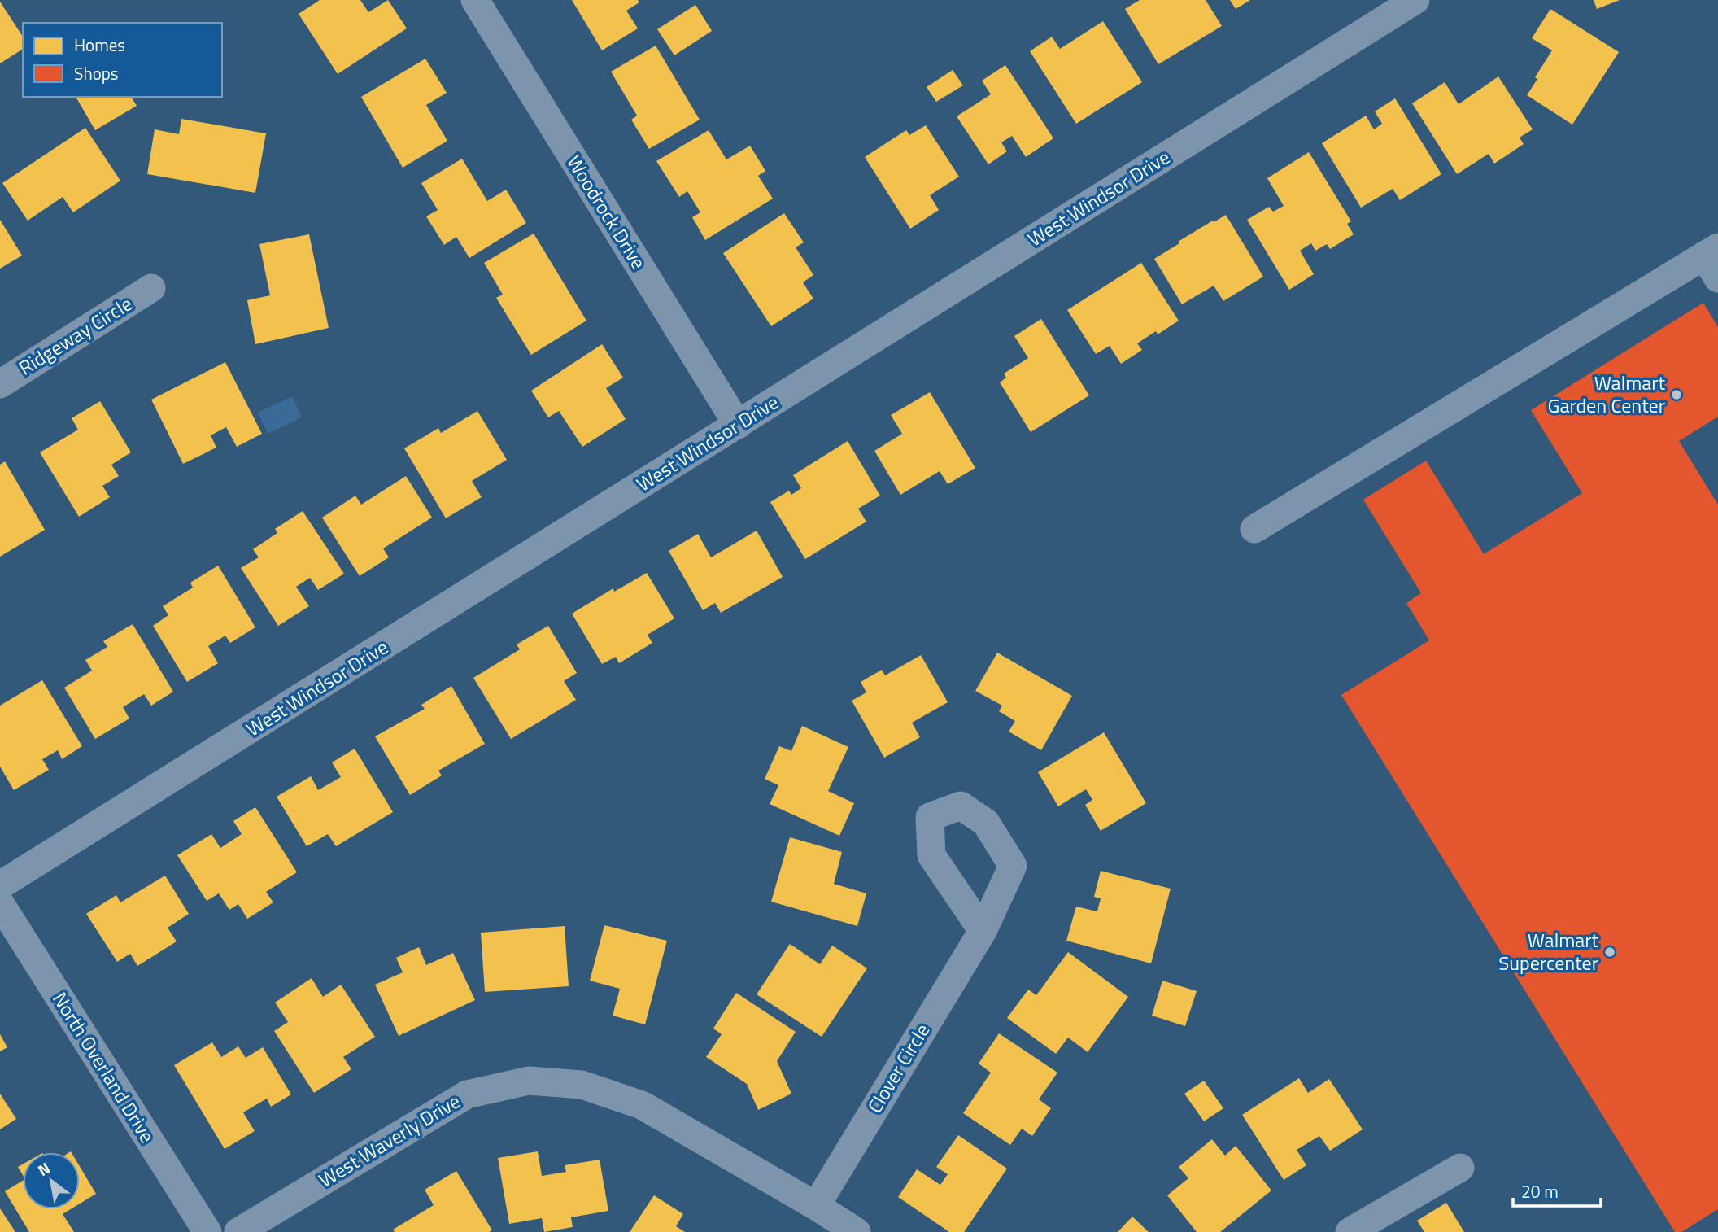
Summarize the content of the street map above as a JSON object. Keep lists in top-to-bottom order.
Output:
{
  "streets": {
    "street": [
      "West Windsor Drive",
      "Woodrock Drive",
      "Ridgeway Circle",
      "North Overland Drive",
      "Clover Circle",
      "West Waverly Drive"
    ]
  },
  "crossings": [
    ["West Windsor Drive", "Woodrock Drive"],
    ["Clover Circle", "West Waverly Drive"]
  ],
  "places": ["Walmart Garden Center", "Walmart Supercenter"],
  "legend": ["Homes", "Shops"],
  "scale_bar": "20 m",
  "north": "top left"
}
